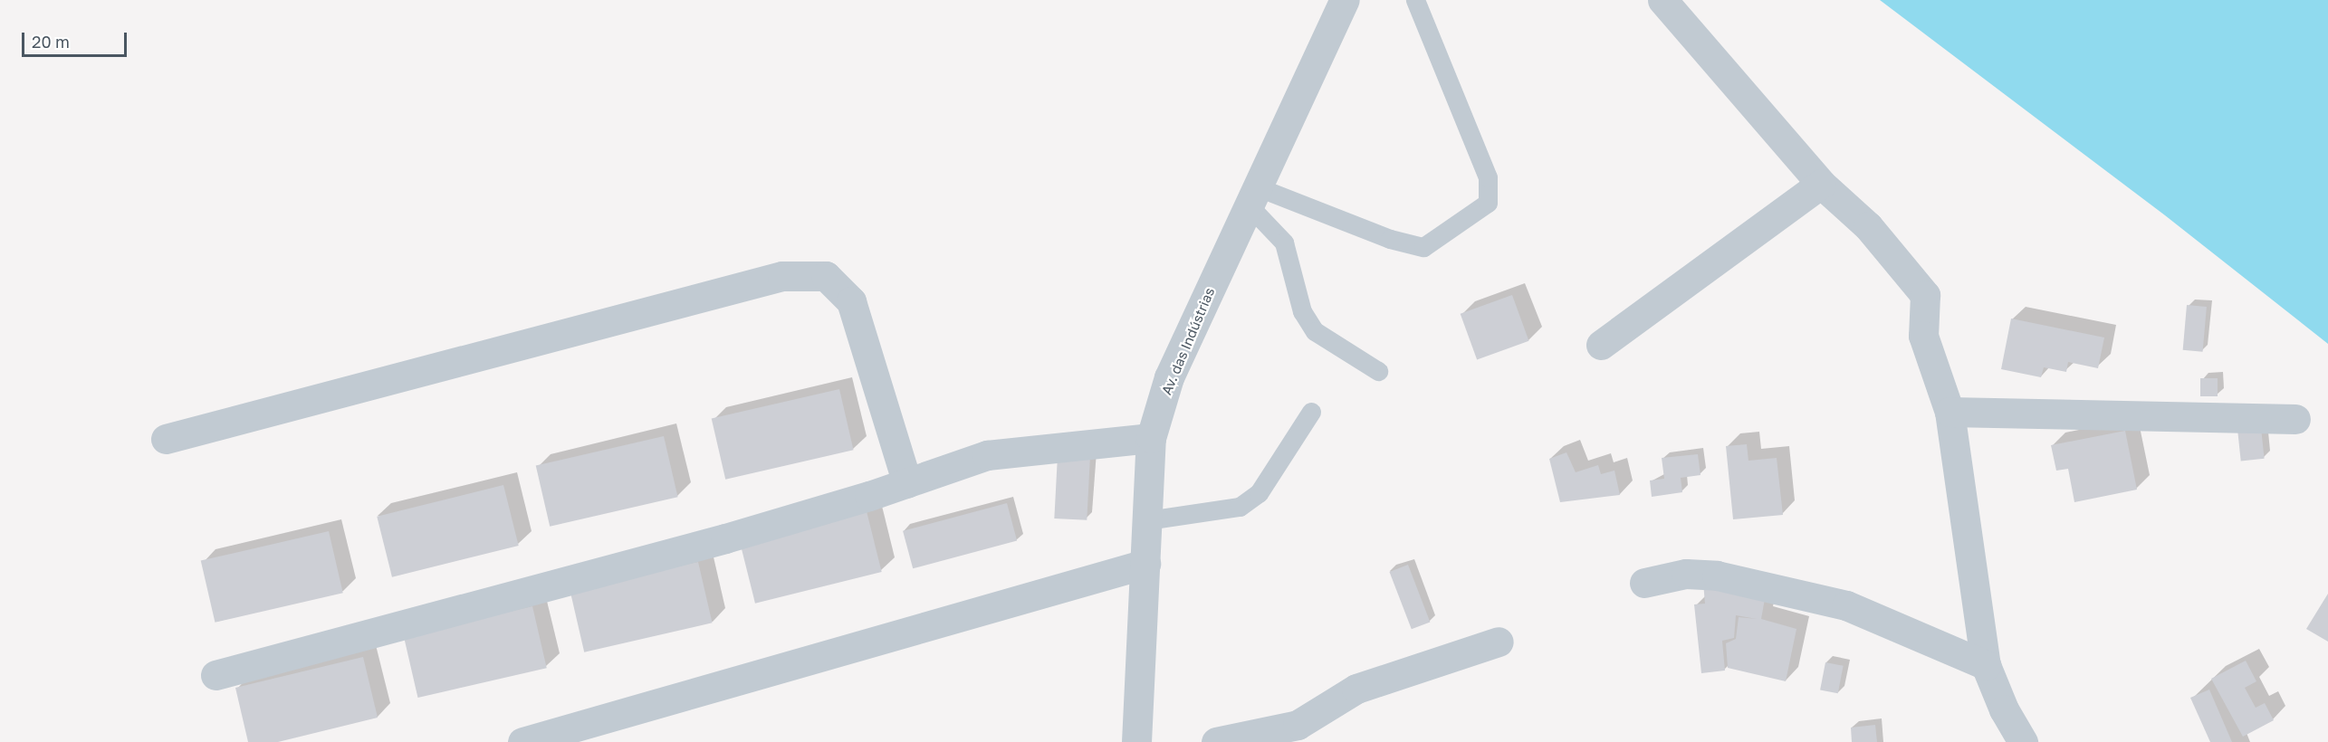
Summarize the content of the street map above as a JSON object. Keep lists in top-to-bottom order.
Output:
{
  "streets": {
    "street": ["Av. das Indústrias"]
  },
  "scale_bar": "20 m"
}
